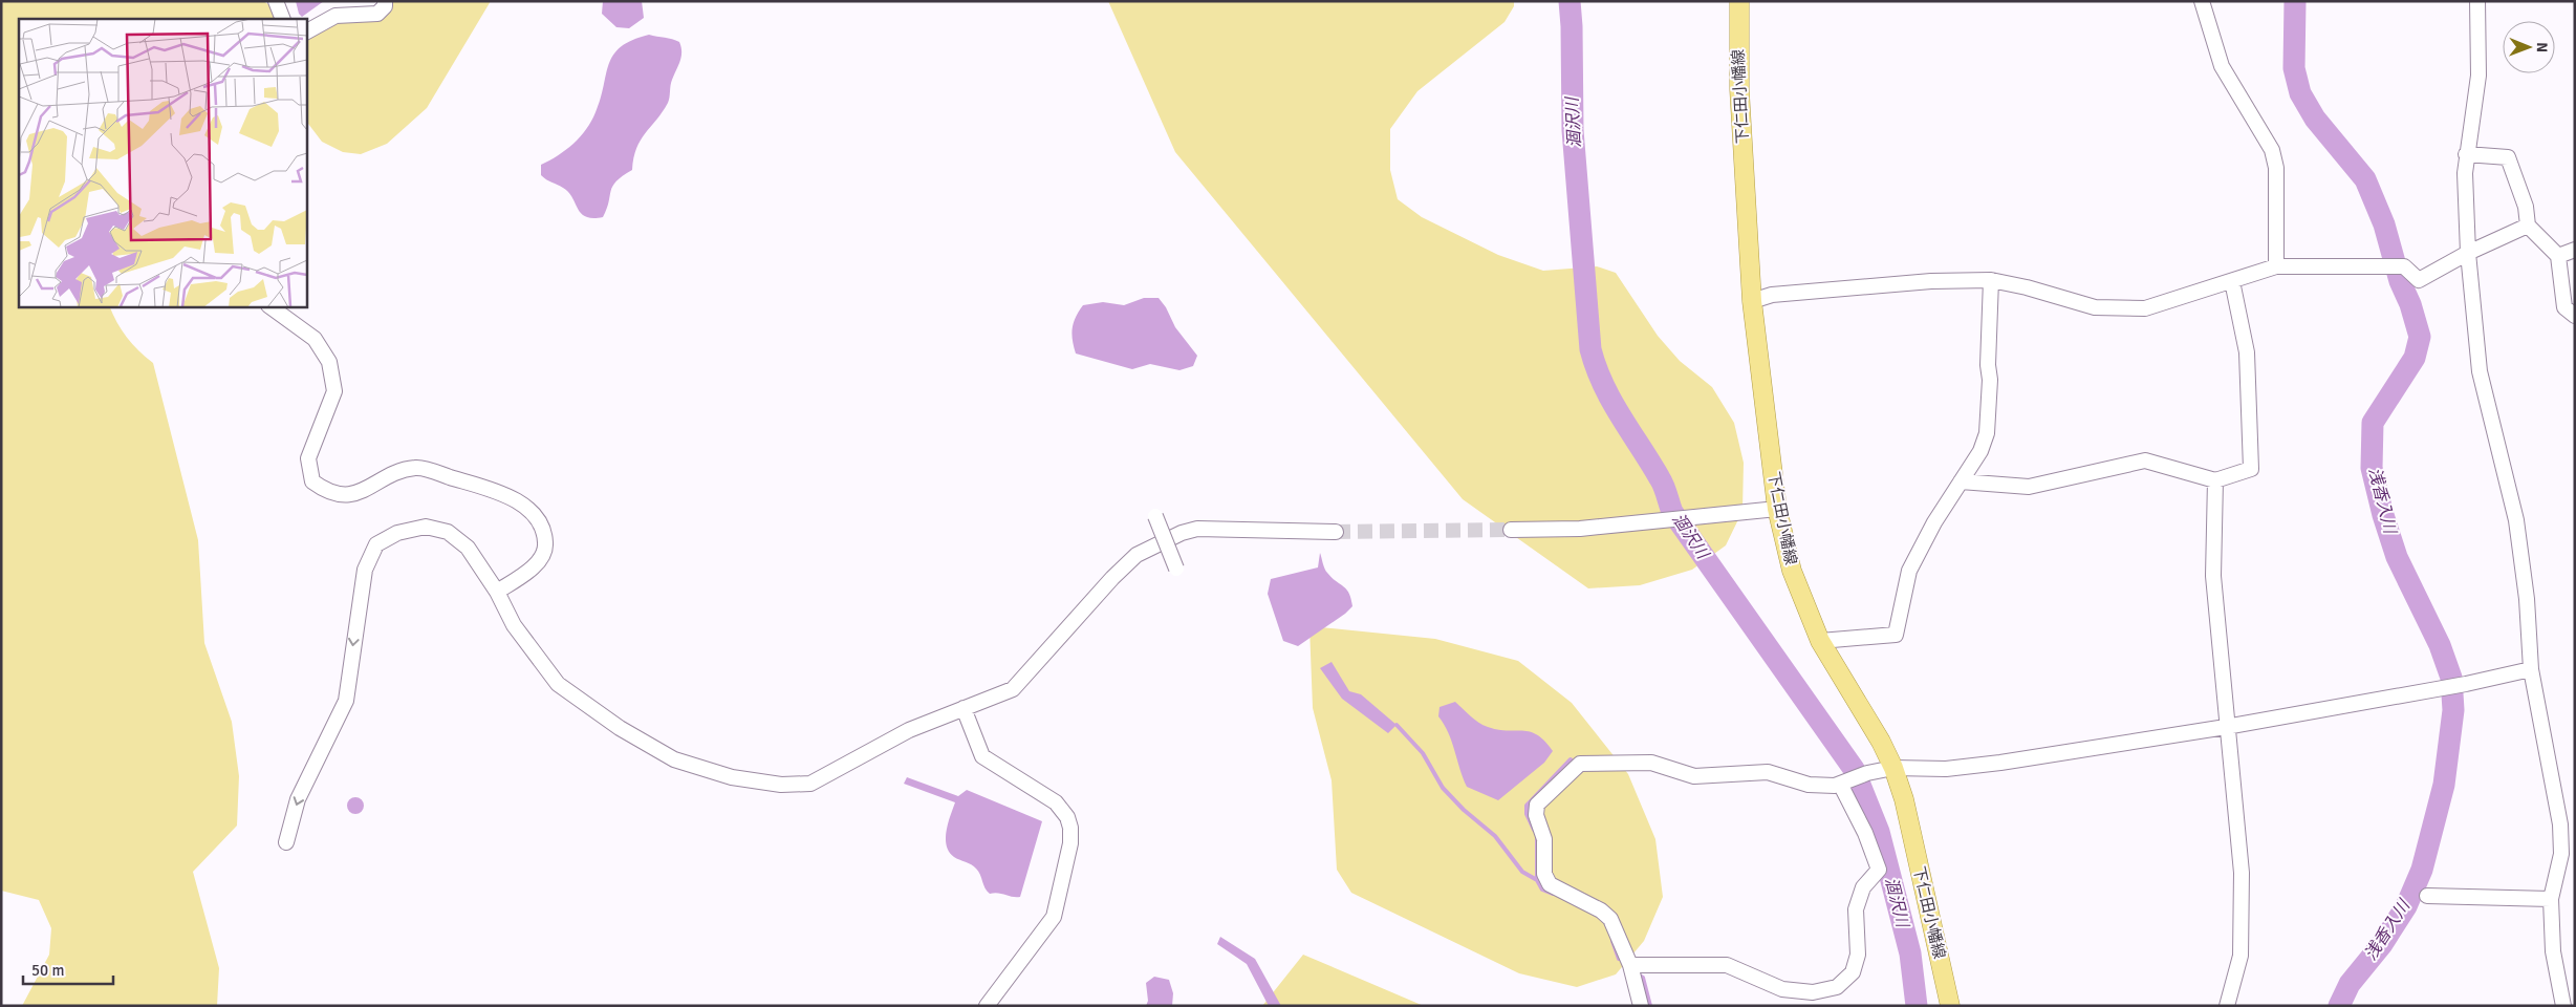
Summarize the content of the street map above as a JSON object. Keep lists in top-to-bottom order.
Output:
{
  "streets": {
    "main road": ["下仁田小幡線"]
  },
  "water": ["涸沢川", "浅香入川"],
  "scale_bar": "50 m",
  "north": "right"
}
